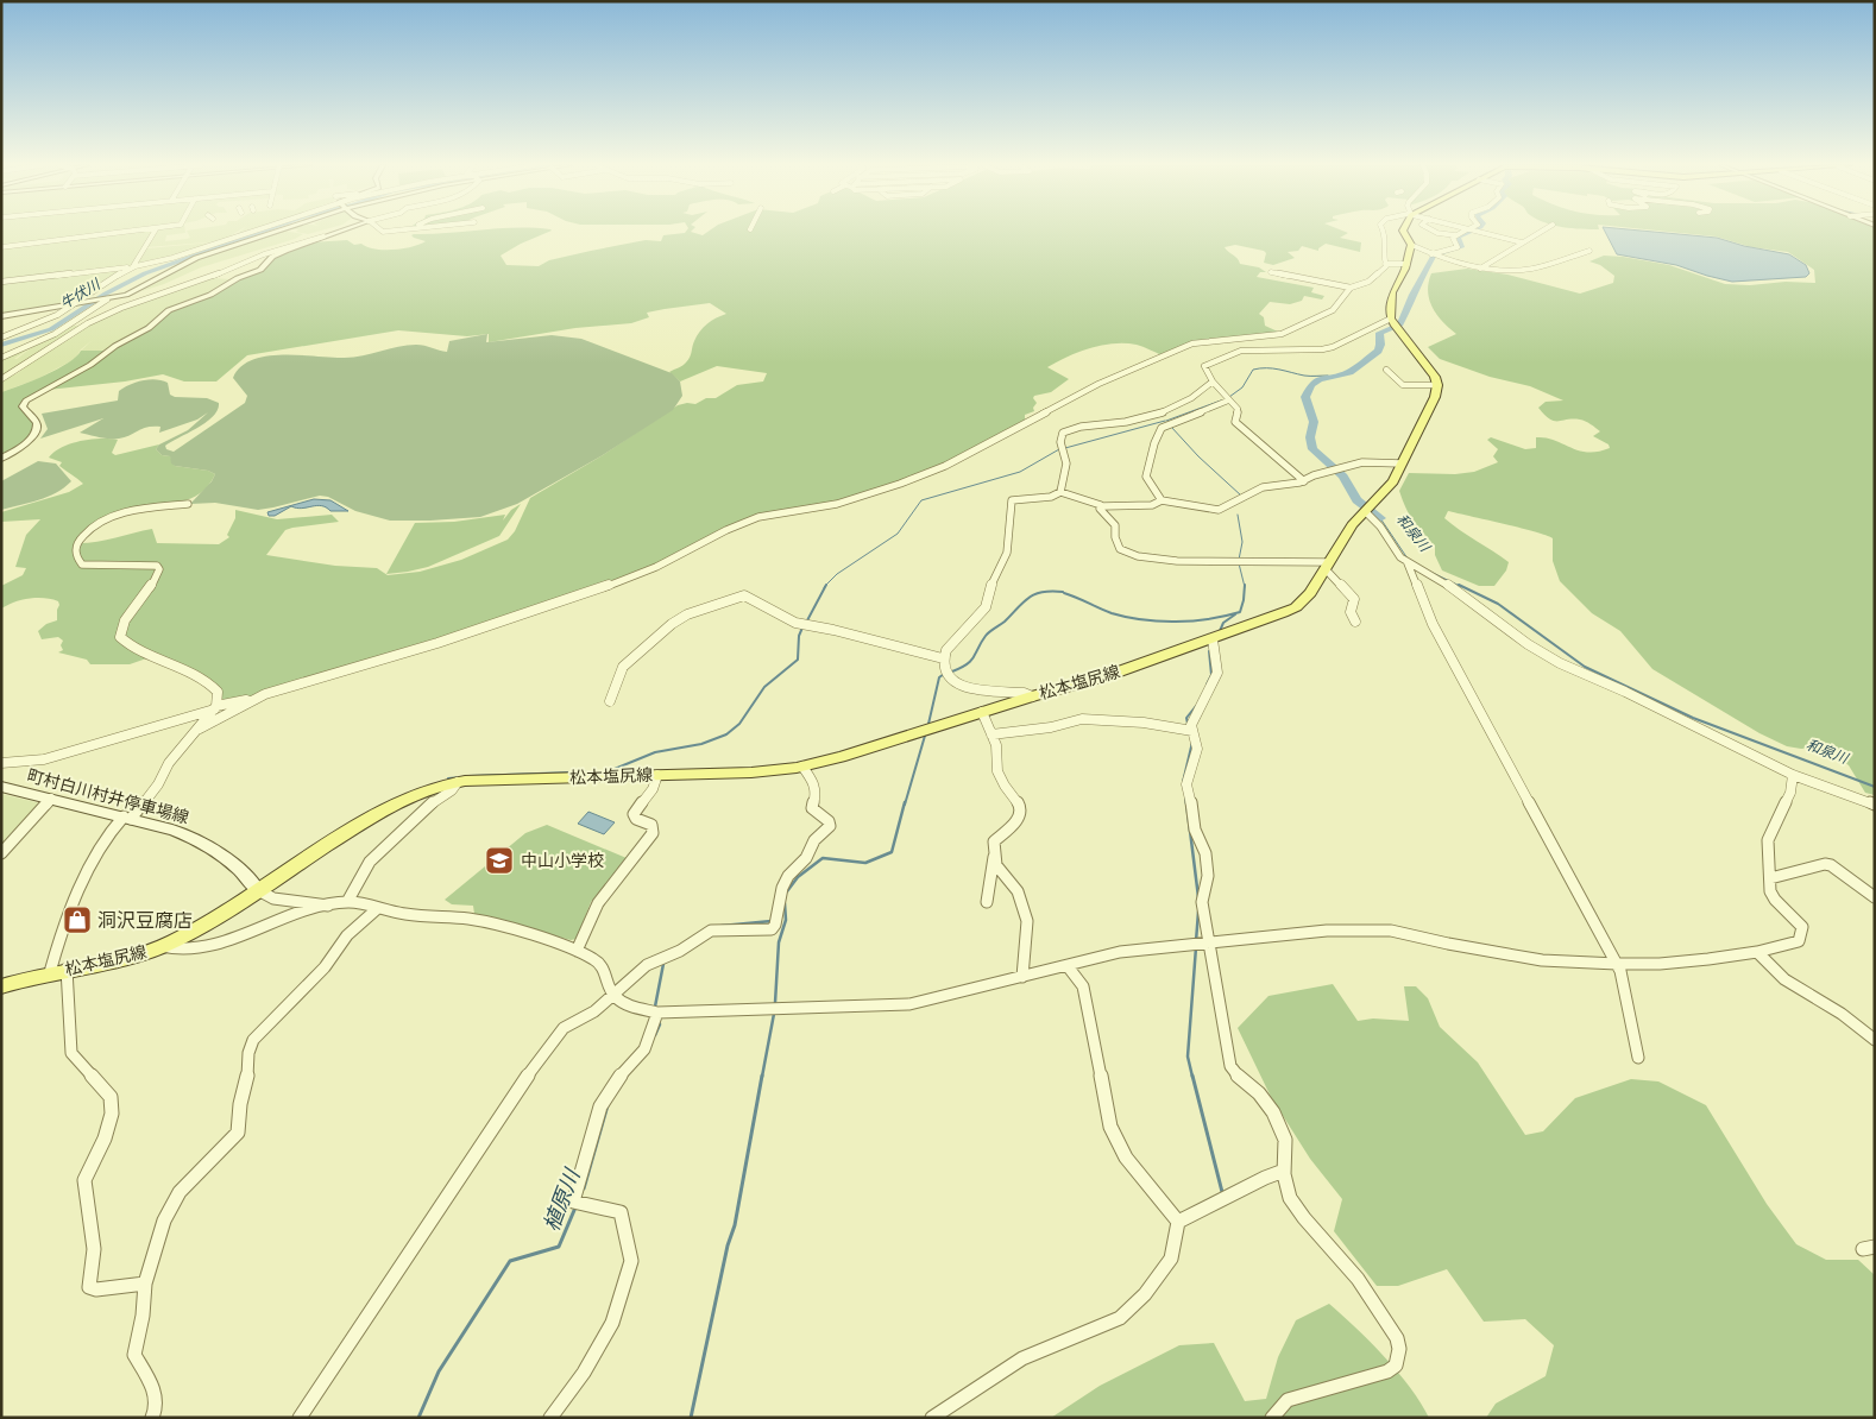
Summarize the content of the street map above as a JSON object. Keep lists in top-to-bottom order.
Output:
{
  "streets": {
    "main road": ["松本塩尻線", "町村白川村井停車場線"]
  },
  "crossings": [
    ["松本塩尻線", "町村白川村井停車場線"]
  ],
  "water": ["牛伏川", "和泉川", "植原川"],
  "places": {
    "school or university": ["中山小学校"],
    "shop": ["洞沢豆腐店"]
  }
}
